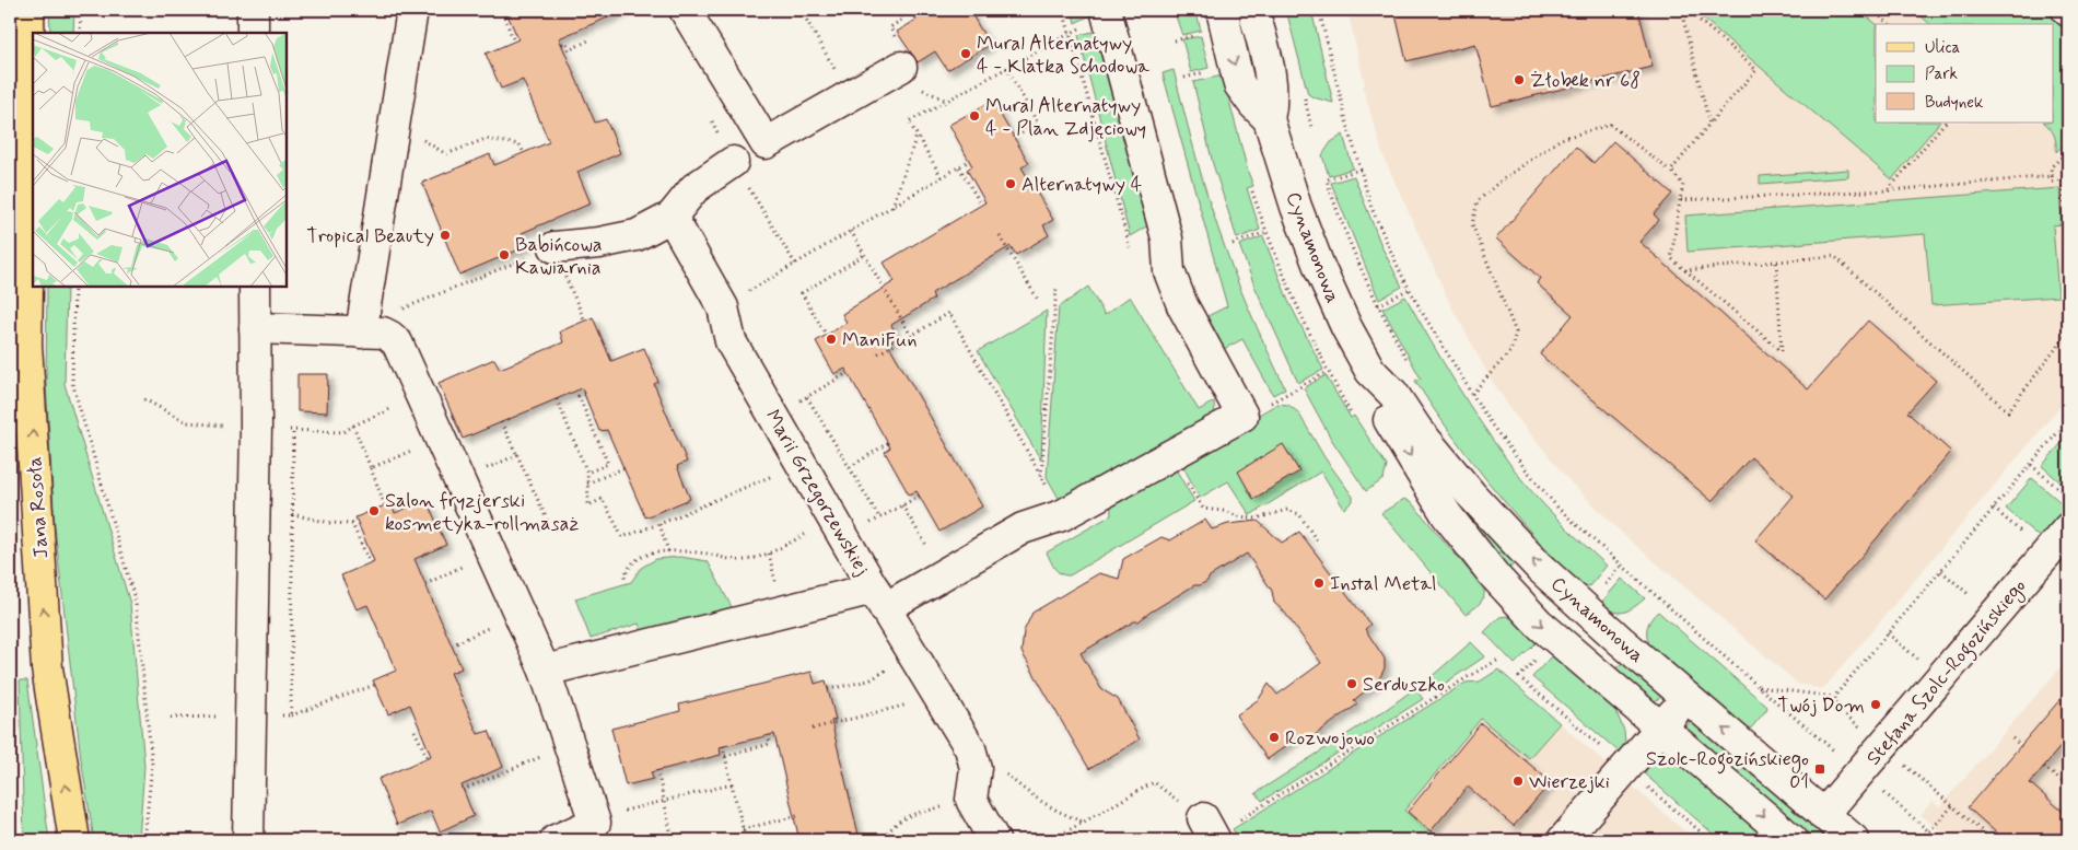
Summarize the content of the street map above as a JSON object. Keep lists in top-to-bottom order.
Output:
{
  "streets": {
    "main road": ["Jana Rosoła"],
    "street": ["Cynamonowa", "Marii Grzegorzewskiej", "Stefana Szolc-Rogozińskiego"]
  },
  "crossings": [
    ["Cynamonowa", "Stefana Szolc-Rogozińskiego"]
  ],
  "one_way": ["Jana Rosoła"],
  "places": {
    "other": [
      "Mural Alternatywy 4 - Klatka Schodowa",
      "Żłobek nr 68",
      "Mural Alternatywy 4 - Plan Zdjęciowy",
      "Alternatywy 4",
      "Tropical Beauty",
      "Babińcowa Kawiarnia",
      "ManiFun",
      "Salon fryzjerski kosmetyka-rollmasaż",
      "Instal Metal",
      "Serduszko",
      "Twój Dom",
      "Rozwojowo",
      "Wierzejki"
    ],
    "transit": ["Szolc-Rogozińskiego 01"]
  },
  "legend": ["Ulica", "Park", "Budynek"]
}
